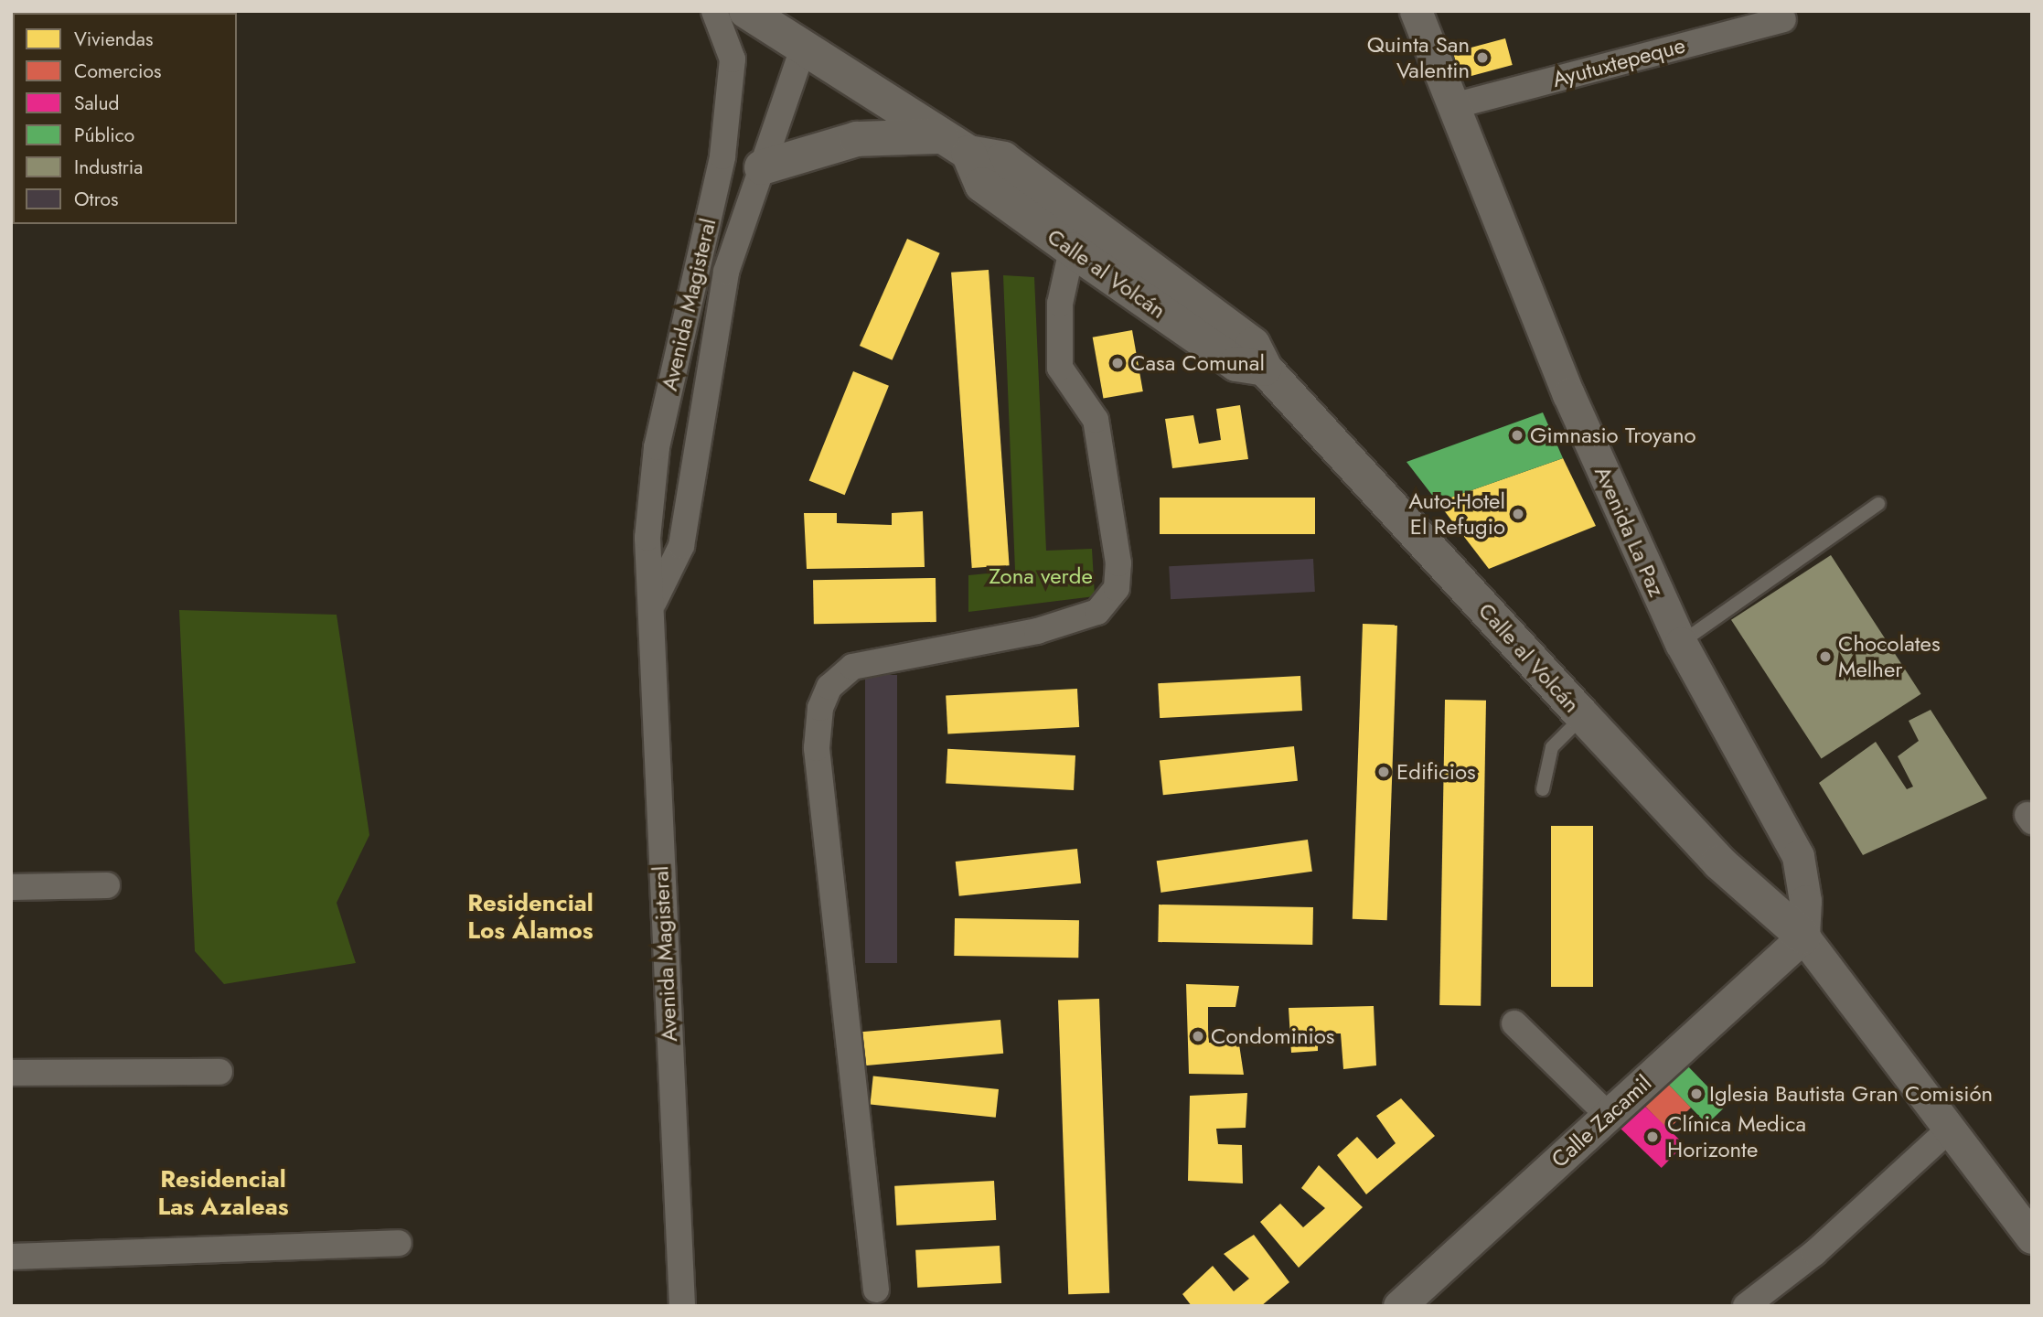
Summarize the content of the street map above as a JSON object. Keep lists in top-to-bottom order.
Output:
{
  "streets": {
    "main road": ["Calle al Volcán"],
    "street": [
      "Ayutuxtepeque",
      "Avenida Magisteral",
      "Avenida La Paz",
      "Calle Zacamil"
    ]
  },
  "crossings": [
    ["Ayutuxtepeque", "Avenida La Paz"],
    ["Calle al Volcán", "Avenida Magisteral"],
    ["Calle al Volcán", "Avenida La Paz"],
    ["Calle al Volcán", "Calle Zacamil"],
    ["Avenida La Paz", "Calle Zacamil"]
  ],
  "districts": ["Residencial Los Álamos", "Residencial Las Azaleas"],
  "parks": ["Zona verde"],
  "places": [
    "Quinta San Valentin",
    "Casa Comunal",
    "Gimnasio Troyano",
    "Auto-Hotel El Refugio",
    "Chocolates Melher",
    "Edificios",
    "Condominios",
    "Iglesia Bautista Gran Comisión",
    "Clínica Medica Horizonte"
  ],
  "legend": [
    "Viviendas",
    "Comercios",
    "Salud",
    "Público",
    "Industria",
    "Otros"
  ]
}
